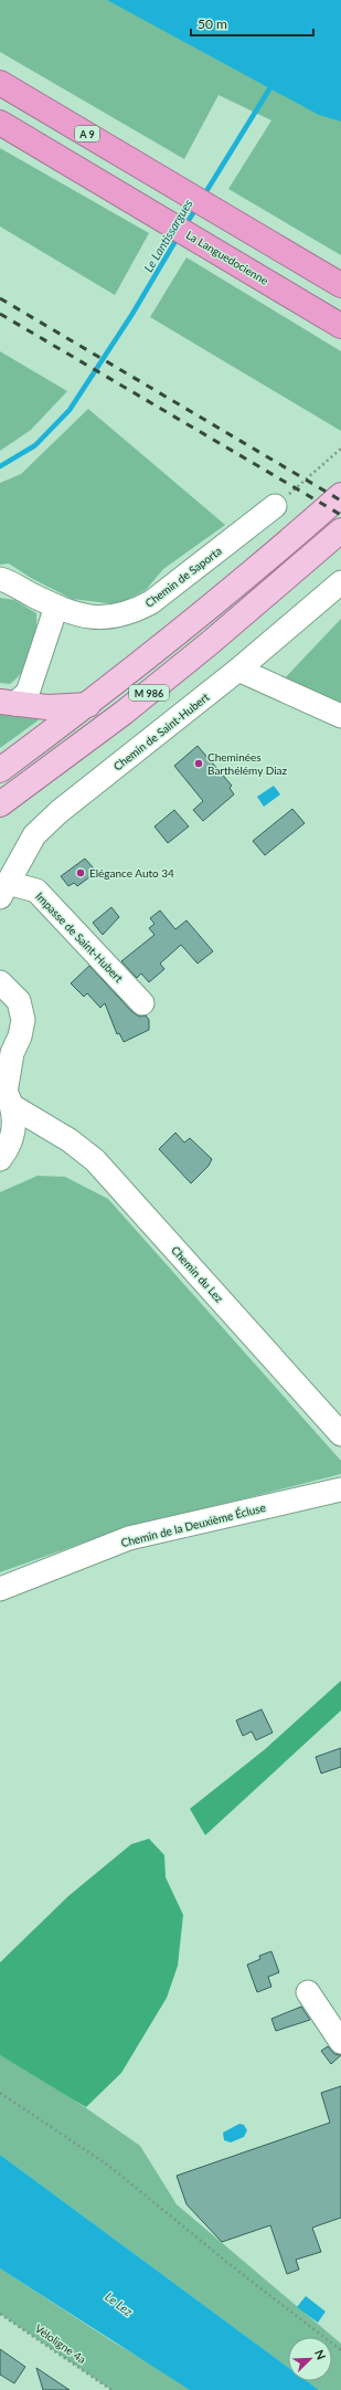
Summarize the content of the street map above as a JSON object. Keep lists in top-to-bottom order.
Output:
{
  "streets": {
    "highway": ["A 9", "La Languedocienne"],
    "main road": ["M 986"],
    "street": [
      "Chemin de Saporta",
      "Chemin de Saint-Hubert",
      "Impasse de Saint-Hubert",
      "Chemin du Lez",
      "Chemin de la Deuxième Écluse"
    ],
    "path": ["Véloligne 4a"]
  },
  "crossings": [
    ["Chemin de Saint-Hubert", "Impasse de Saint-Hubert"]
  ],
  "water": ["Le Lantissargues", "Le Lez"],
  "places": ["Cheminées Barthélémy Diaz", "Elégance Auto 34"],
  "scale_bar": "50 m",
  "north": "top right"
}
